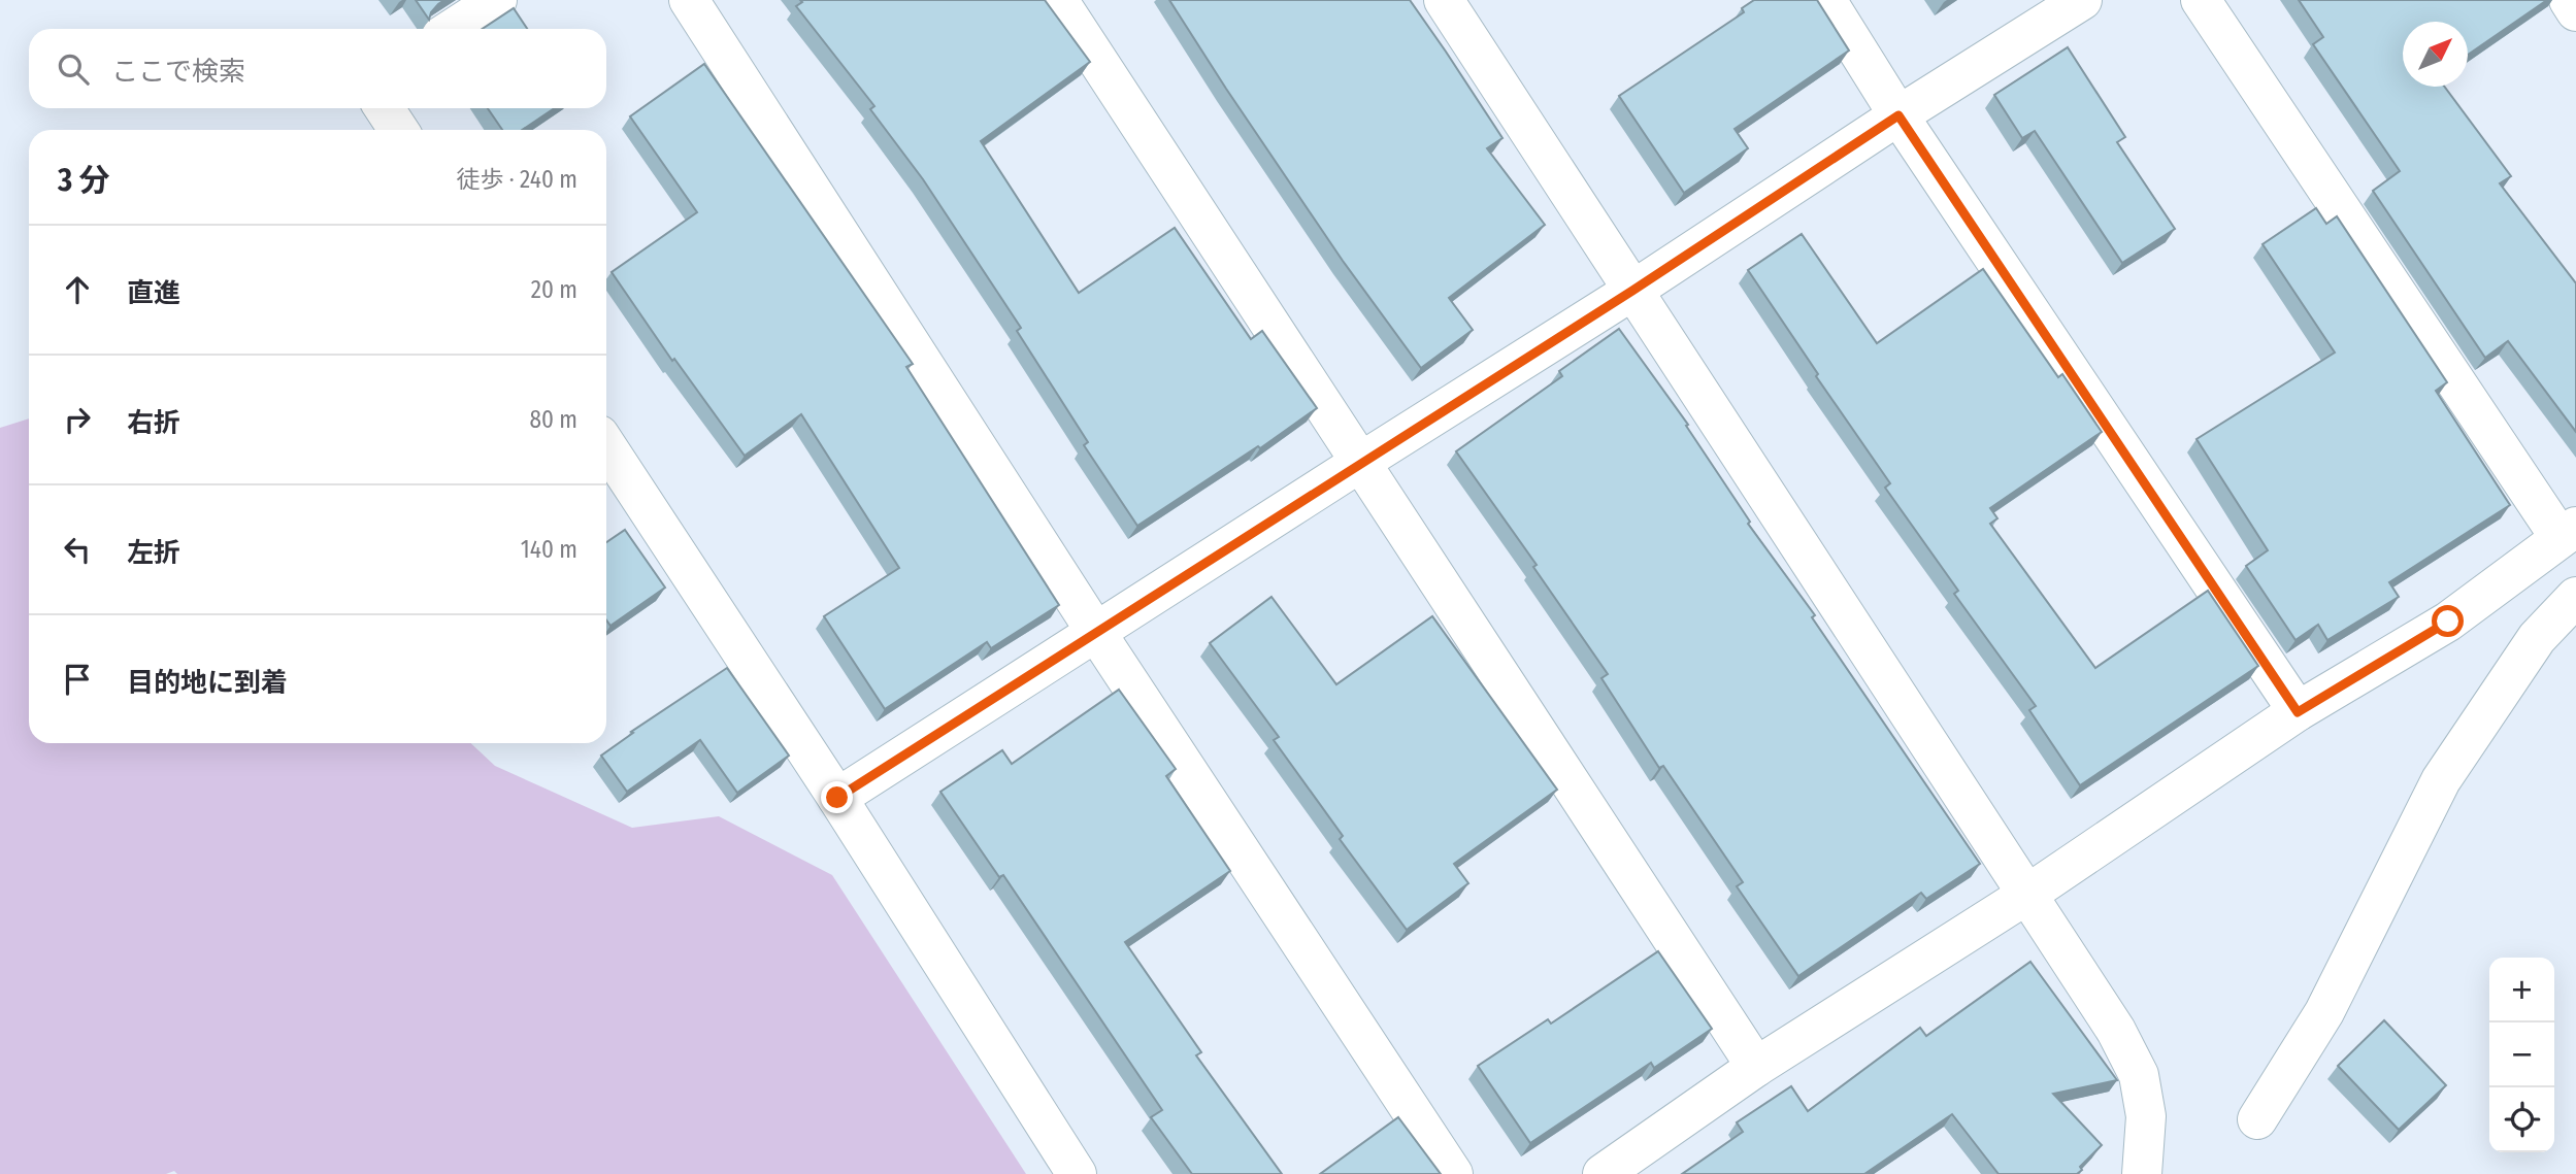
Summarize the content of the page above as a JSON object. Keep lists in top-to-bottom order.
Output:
{
  "north": "top right",
  "page": {
    "search": "ここで検索",
    "heading": ["3 分", "徒歩 · 240 m"],
    "list": [
      ["直進", "20 m"],
      ["右折", "80 m"],
      ["左折", "140 m"],
      "目的地に到着"
    ],
    "map_buttons": ["+", "−"]
  }
}
